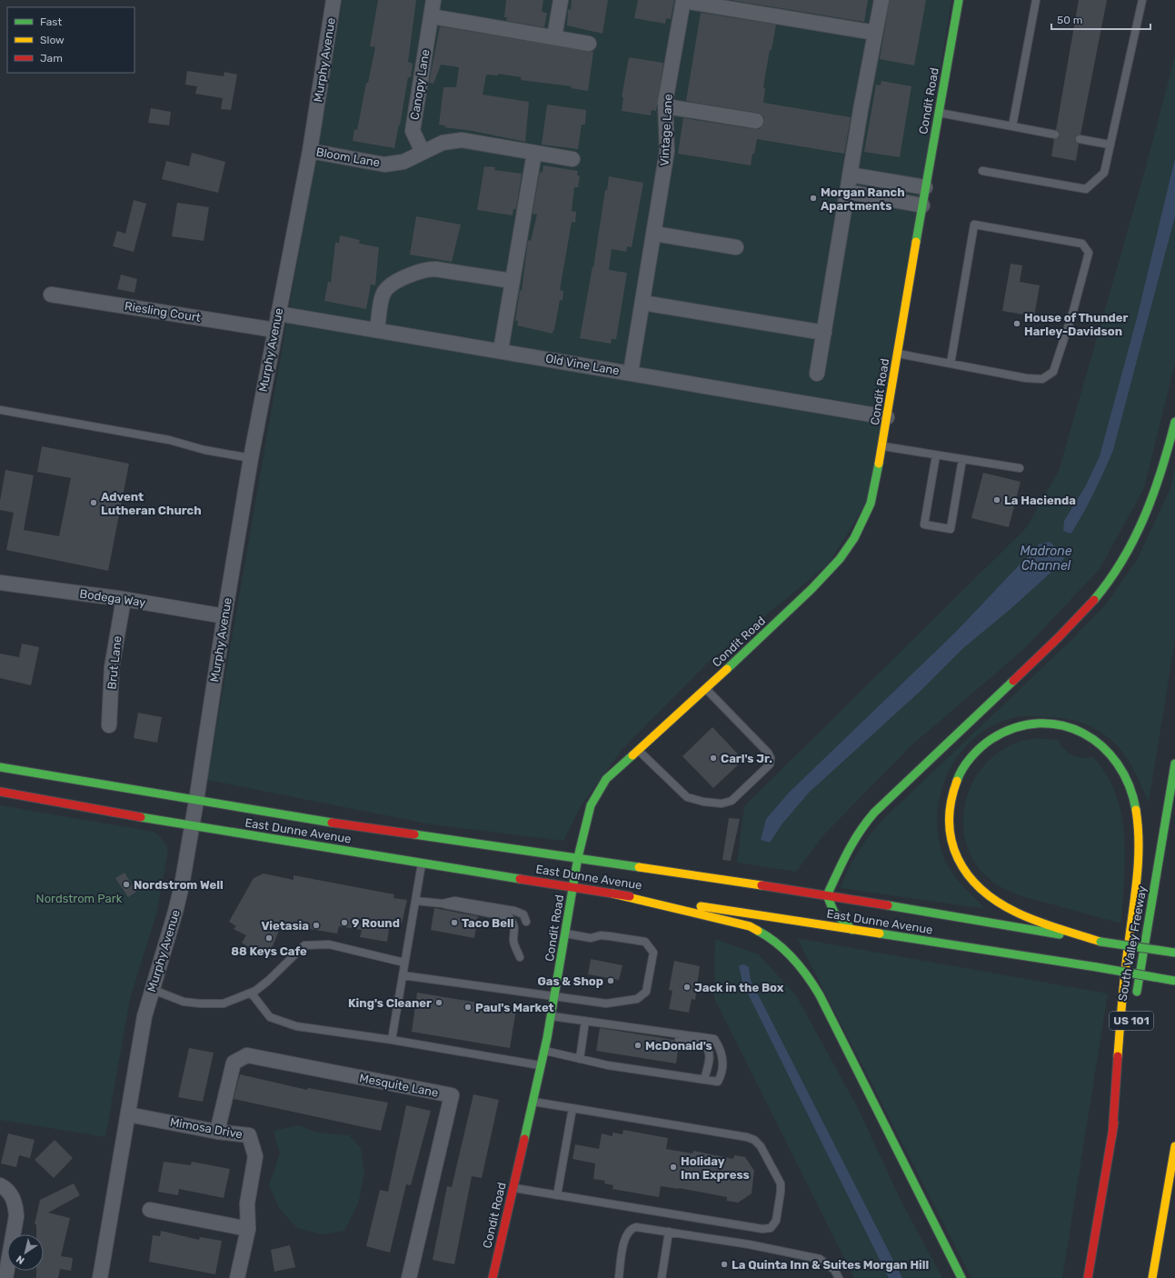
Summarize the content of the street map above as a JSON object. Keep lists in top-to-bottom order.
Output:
{
  "streets": {
    "main road": [
      "Condit Road",
      "East Dunne Avenue",
      "South Valley Freeway",
      "US 101"
    ],
    "street": [
      "Murphy Avenue",
      "Canopy Lane",
      "Vintage Lane",
      "Bloom Lane",
      "Riesling Court",
      "Old Vine Lane",
      "Bodega Way",
      "Brut Lane",
      "Mesquite Lane",
      "Mimosa Drive"
    ]
  },
  "crossings": [
    ["Murphy Avenue", "Bloom Lane"],
    ["Murphy Avenue", "Riesling Court"],
    ["Murphy Avenue", "Old Vine Lane"],
    ["Murphy Avenue", "Bodega Way"],
    ["Murphy Avenue", "East Dunne Avenue"],
    ["Murphy Avenue", "Mimosa Drive"],
    ["Canopy Lane", "Bloom Lane"],
    ["Condit Road", "Old Vine Lane"],
    ["Condit Road", "East Dunne Avenue"],
    ["Vintage Lane", "Old Vine Lane"],
    ["Bodega Way", "Brut Lane"],
    ["Mesquite Lane", "Mimosa Drive"]
  ],
  "water": ["Madrone Channel"],
  "parks": ["Nordstrom Park"],
  "places": [
    "Morgan Ranch Apartments",
    "House of Thunder Harley-Davidson",
    "La Hacienda",
    "Advent Lutheran Church",
    "Carl's Jr.",
    "Nordstrom Well",
    "9 Round",
    "Taco Bell",
    "Vietasia",
    "88 Keys Cafe",
    "Gas & Shop",
    "Jack in the Box",
    "King's Cleaner",
    "Paul's Market",
    "McDonald's",
    "Holiday Inn Express",
    "La Quinta Inn & Suites Morgan Hill"
  ],
  "legend": ["Fast", "Slow", "Jam"],
  "scale_bar": "50 m",
  "north": "bottom left"
}
